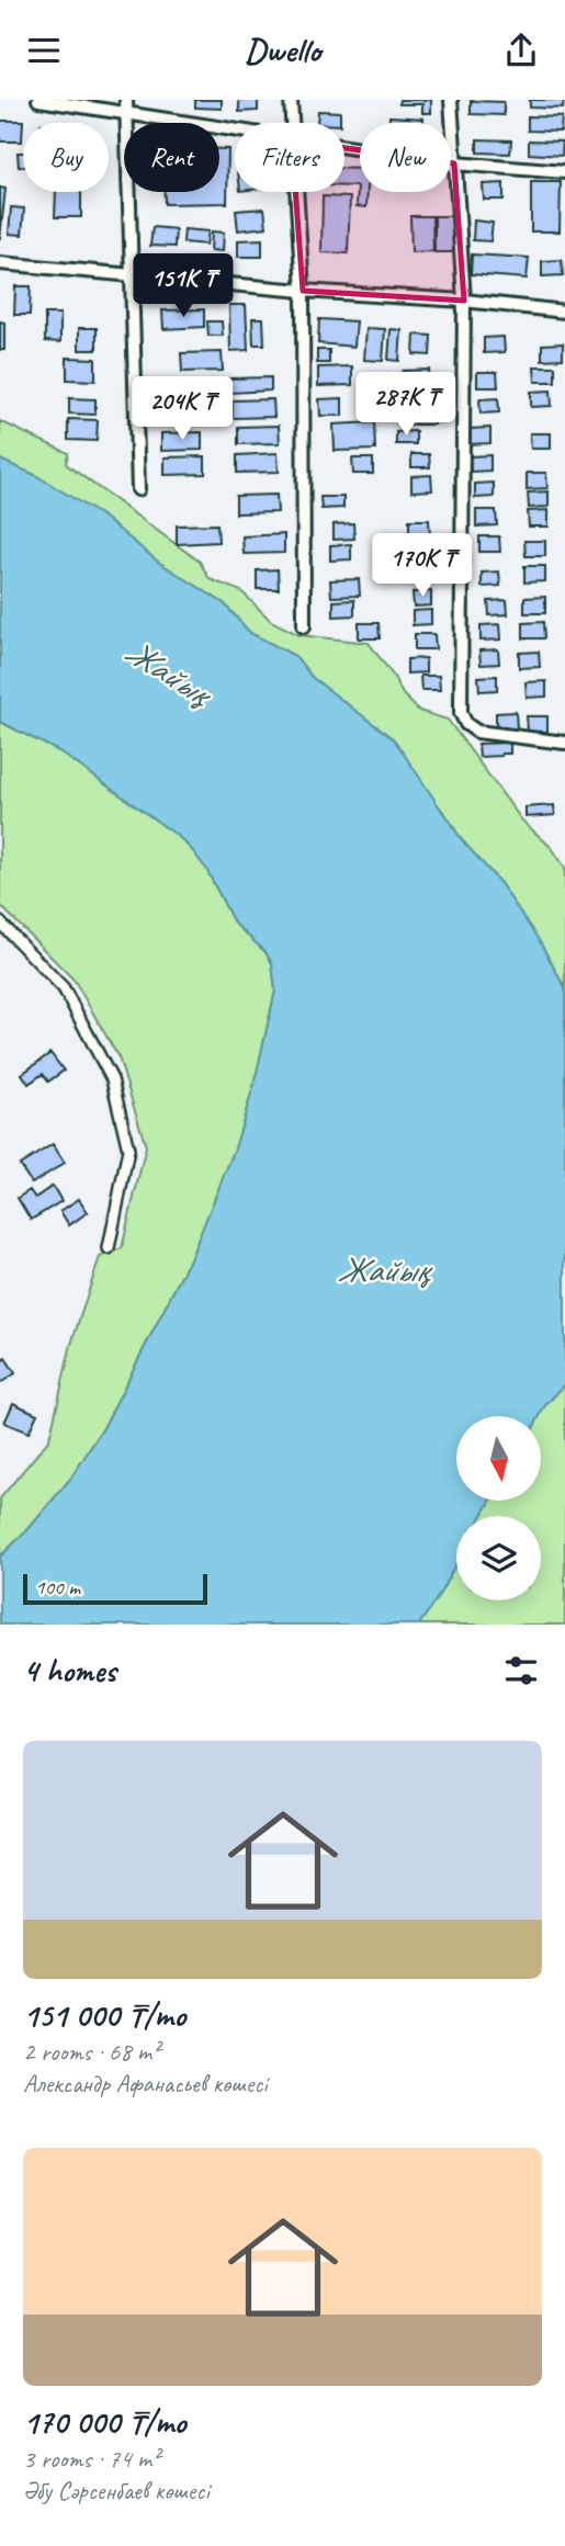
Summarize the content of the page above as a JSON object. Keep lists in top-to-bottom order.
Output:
{
  "water": ["Жайық"],
  "scale_bar": "100 m",
  "north": "bottom",
  "page": {
    "header": "Dwello",
    "chip": [
      "Buy",
      "Rent",
      "Filters",
      "New"
    ],
    "price": [
      "151K ₸",
      "287K ₸",
      "204K ₸",
      "170K ₸"
    ],
    "scale": "100 m",
    "heading": "4 homes",
    "list": [
      {
        "name": "151 000 ₸/mo",
        "note": "2 rooms · 68 m² · Александр Афанасьев көшесі"
      },
      {
        "name": "170 000 ₸/mo",
        "note": "3 rooms · 74 m² · Әбу Сәрсенбаев көшесі"
      }
    ]
  }
}
